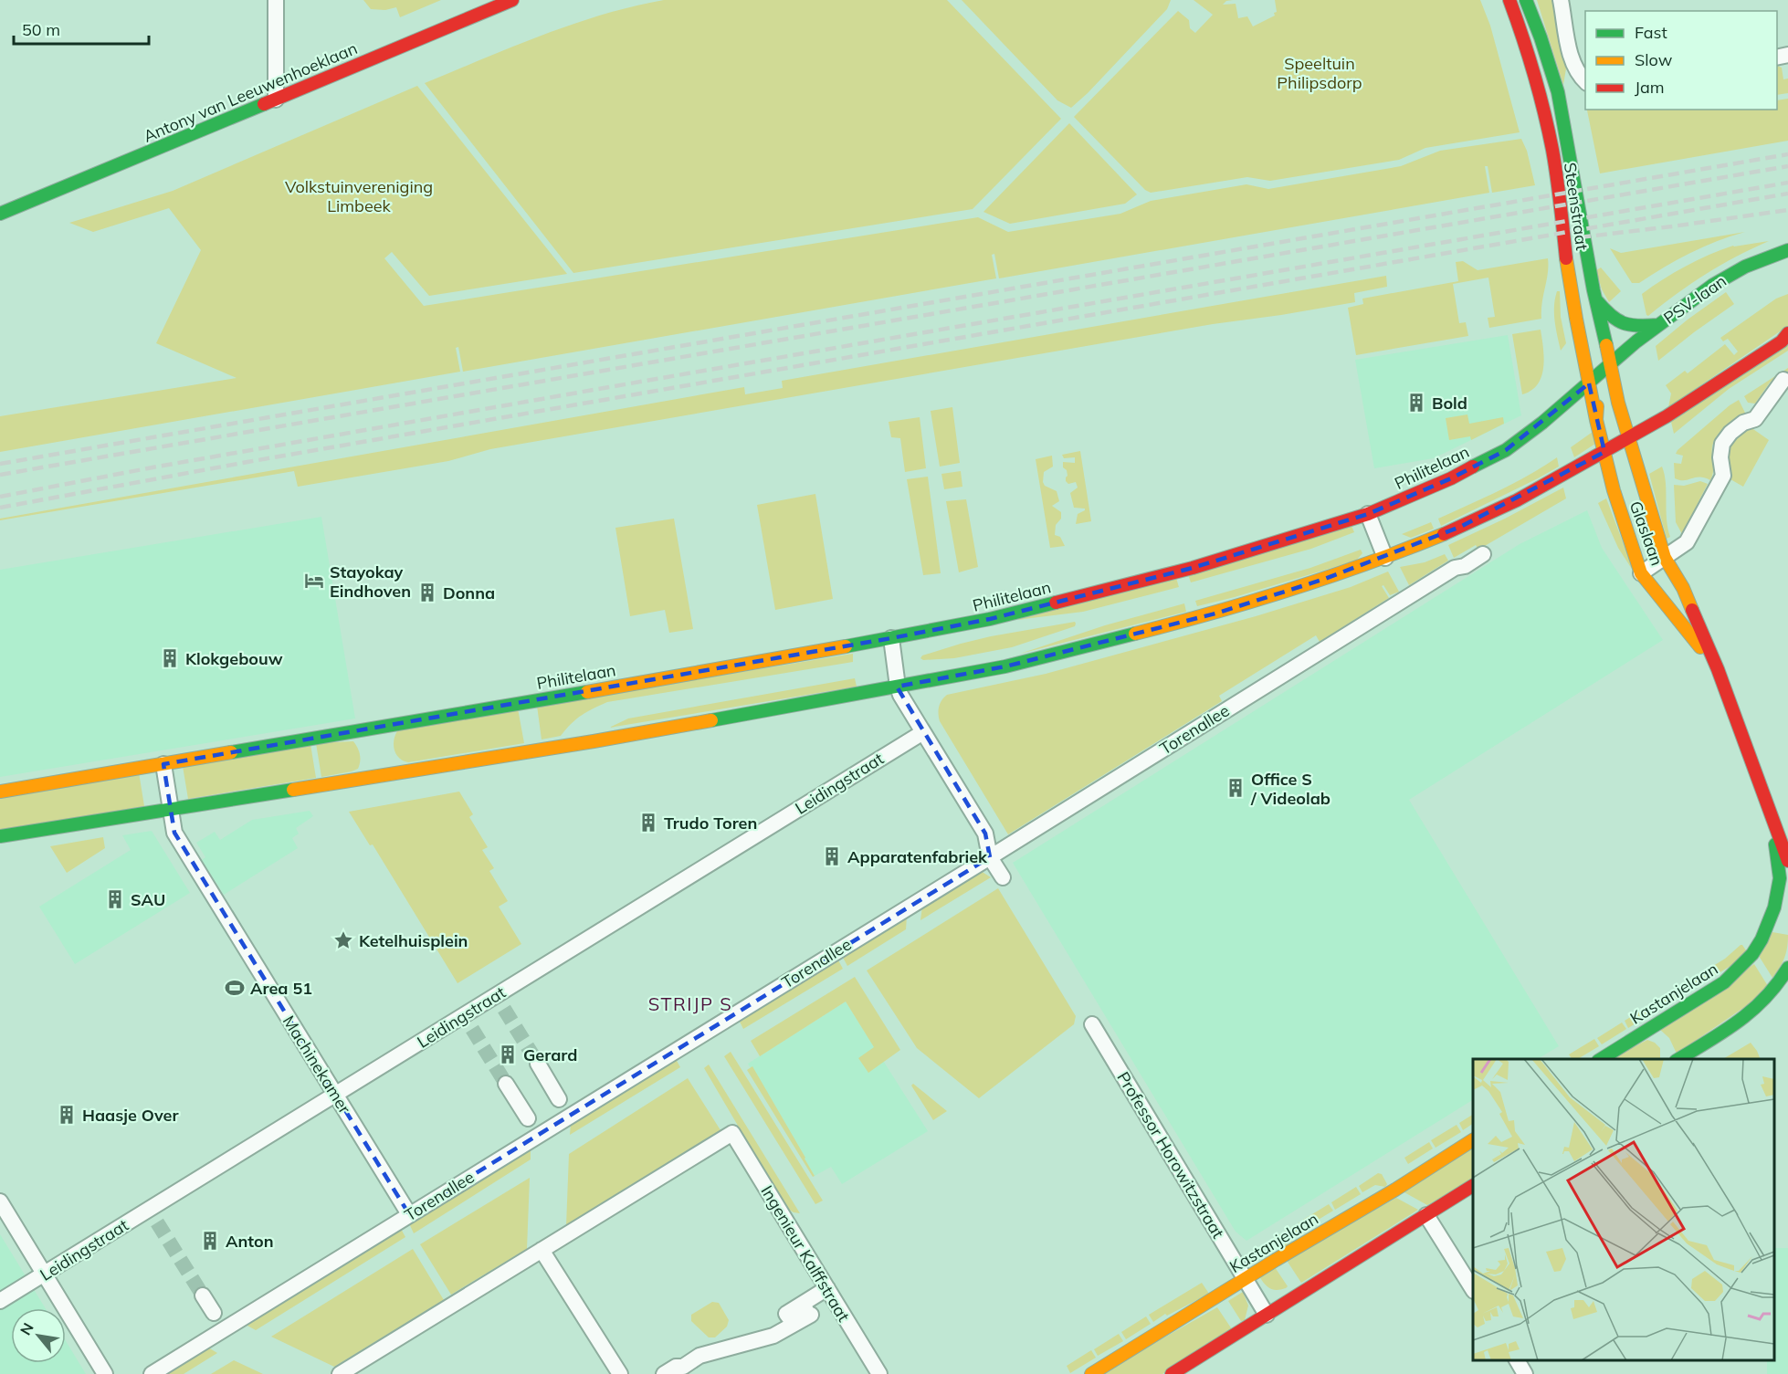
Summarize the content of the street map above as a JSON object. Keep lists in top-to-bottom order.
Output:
{
  "streets": {
    "street": [
      "Antony van Leeuwenhoeklaan",
      "Steenstraat",
      "PSV-laan",
      "Philitelaan",
      "Glaslaan",
      "Torenallee",
      "Leidingstraat",
      "Kastanjelaan",
      "Machinekamer",
      "Professor Horowitzstraat",
      "Ingenieur Kalffstraat"
    ]
  },
  "crossings": [
    ["Steenstraat", "PSV-laan"],
    ["Steenstraat", "Philitelaan"],
    ["Steenstraat", "Glaslaan"],
    ["PSV-laan", "Philitelaan"],
    ["PSV-laan", "Glaslaan"],
    ["Philitelaan", "Glaslaan"],
    ["Philitelaan", "Machinekamer"],
    ["Glaslaan", "Kastanjelaan"],
    ["Torenallee", "Machinekamer"],
    ["Leidingstraat", "Machinekamer"],
    ["Kastanjelaan", "Professor Horowitzstraat"]
  ],
  "districts": ["STRIJP S"],
  "parks": ["Speeltuin Philipsdorp", "Volkstuinvereniging Limbeek"],
  "places": {
    "building": [
      "Bold",
      "Donna",
      "Klokgebouw",
      "Office S / Videolab",
      "Trudo Toren",
      "Apparatenfabriek",
      "SAU",
      "Gerard",
      "Haasje Over",
      "Anton"
    ],
    "hotel": ["Stayokay Eindhoven"],
    "place": ["Ketelhuisplein"],
    "sports": ["Area 51"]
  },
  "legend": ["Fast", "Slow", "Jam"],
  "scale_bar": "50 m",
  "north": "top left"
}
